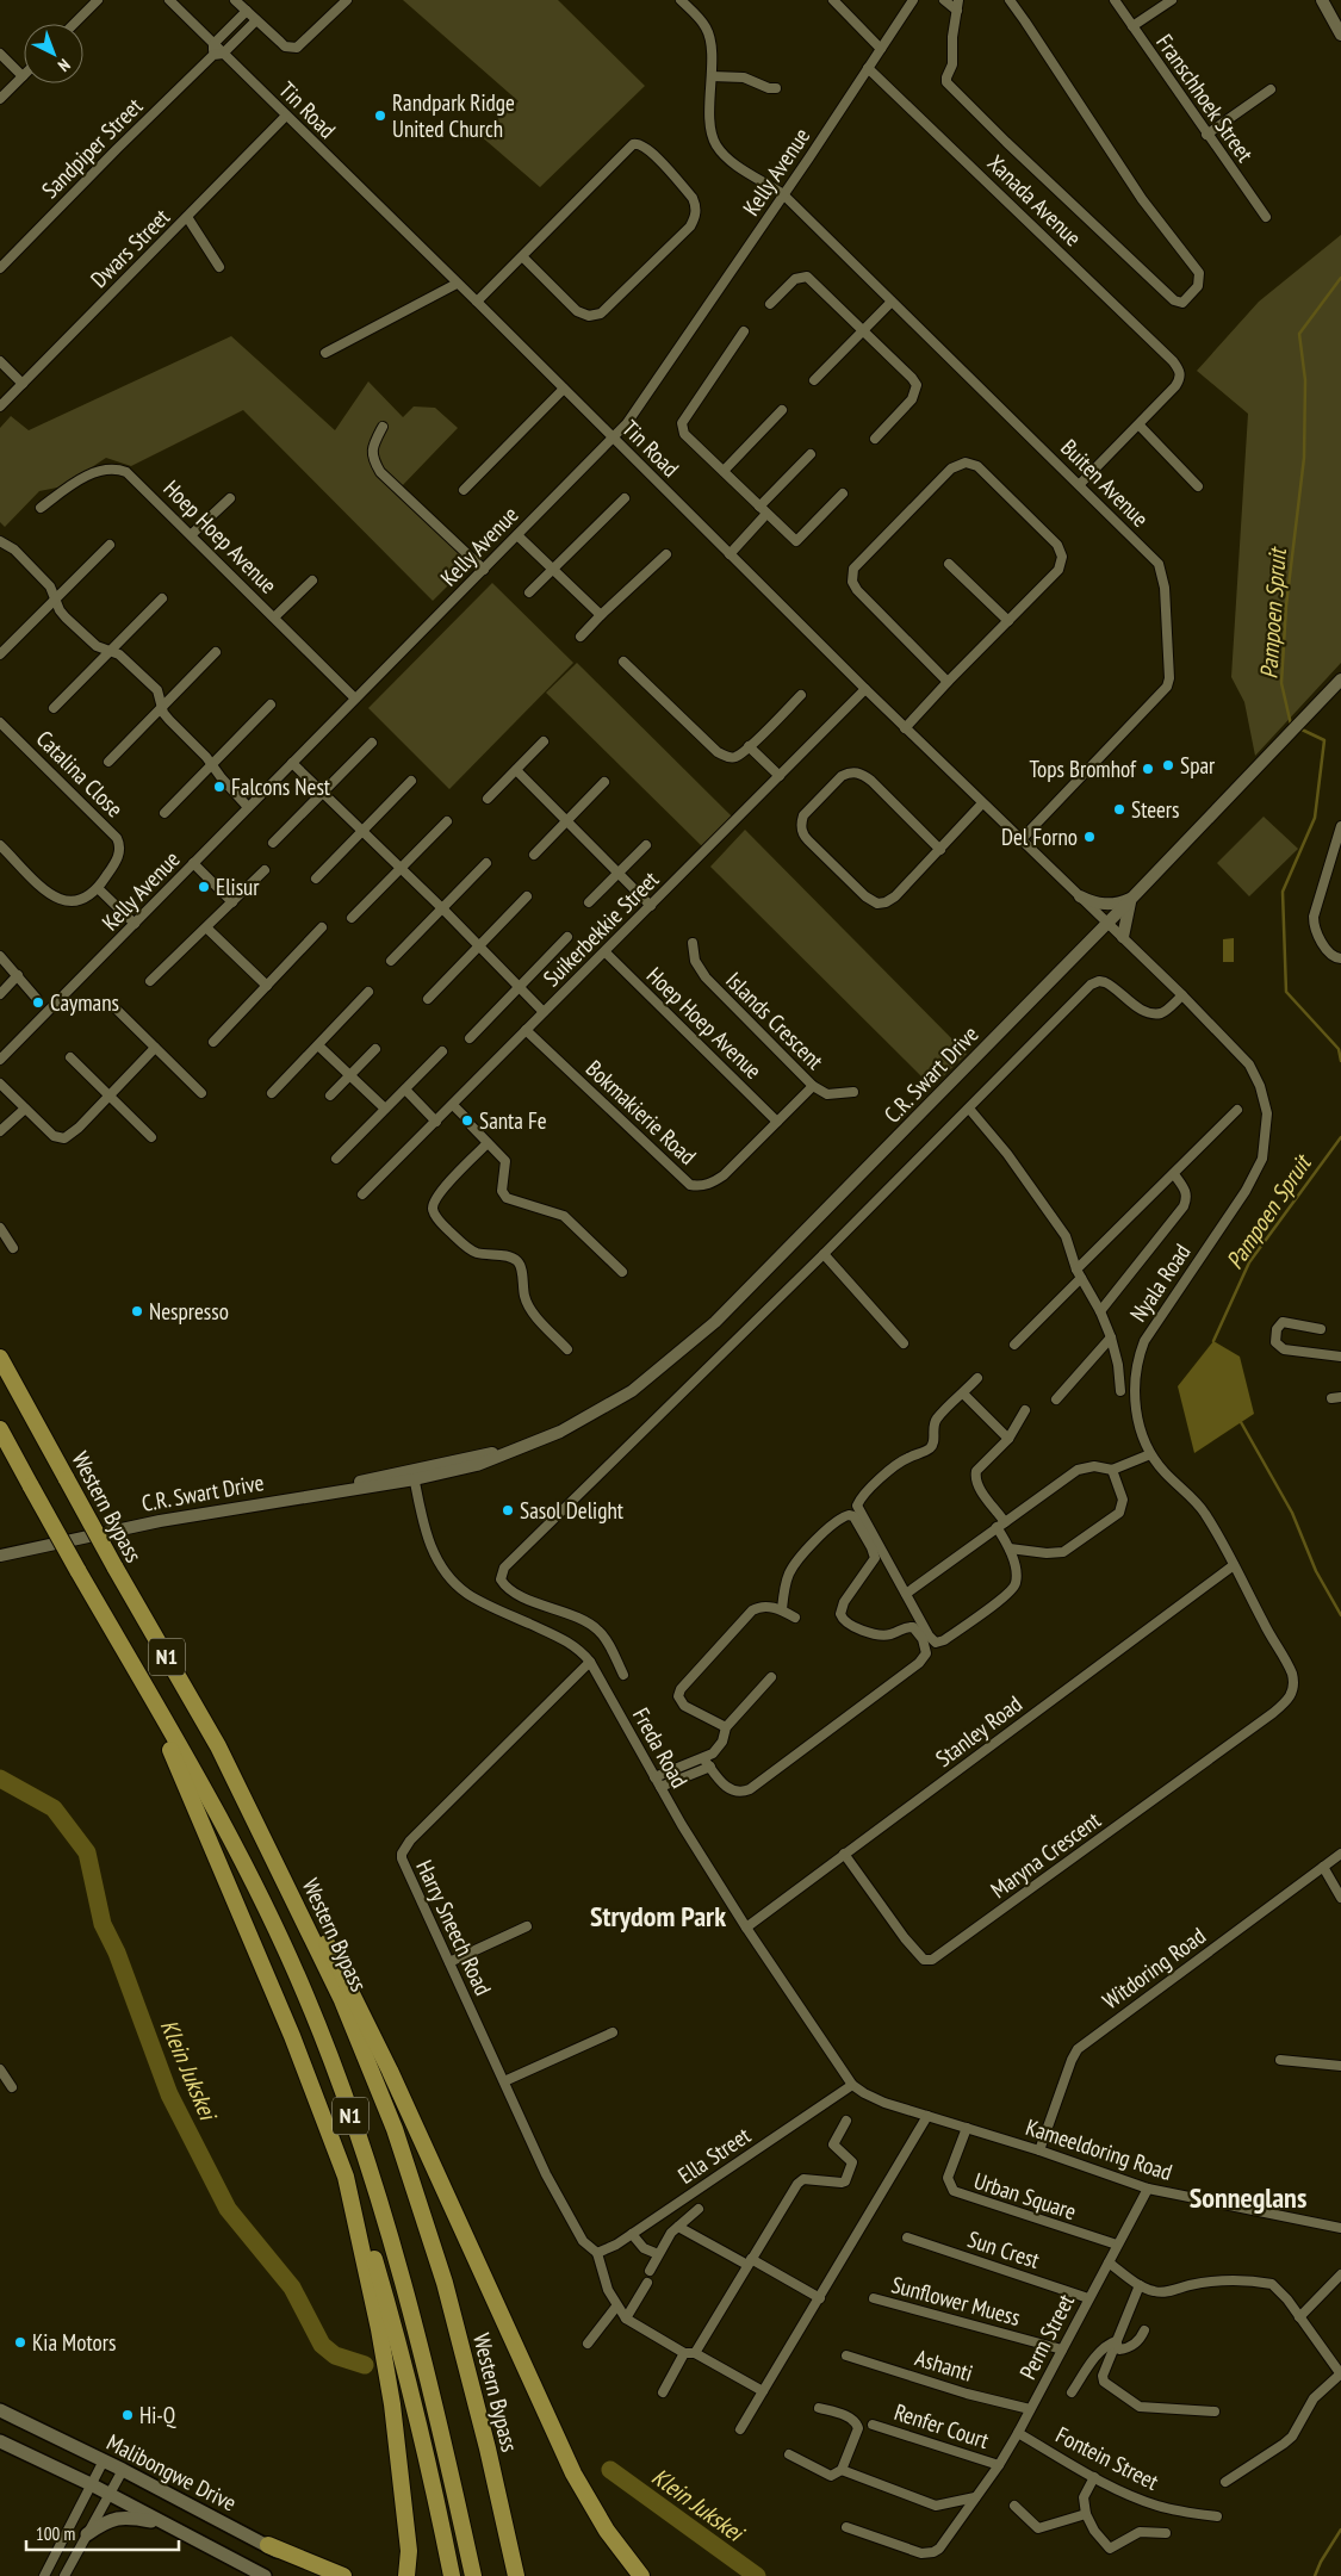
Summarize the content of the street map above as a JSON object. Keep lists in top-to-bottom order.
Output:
{
  "streets": {
    "highway": ["Western Bypass", "N1"],
    "main road": ["Malibongwe Drive"],
    "street": [
      "Franschhoek Street",
      "Tin Road",
      "Sandpiper Street",
      "Kelly Avenue",
      "Xanada Avenue",
      "Dwars Street",
      "Buiten Avenue",
      "Hoep Hoep Avenue",
      "Catalina Close",
      "Suikerbekkie Street",
      "Islands Crescent",
      "C.R. Swart Drive",
      "Bokmakierie Road",
      "Nyala Road",
      "Stanley Road",
      "Freda Road",
      "Maryna Crescent",
      "Harry Sneech Road",
      "Witdoring Road",
      "Kameeldoring Road",
      "Ella Street",
      "Urban Square",
      "Sun Crest",
      "Sunflower Muess",
      "Perm Street",
      "Ashanti",
      "Renfer Court",
      "Fontein Street"
    ]
  },
  "crossings": [
    ["Tin Road", "Kelly Avenue"],
    ["Tin Road", "Dwars Street"],
    ["Tin Road", "Buiten Avenue"],
    ["Tin Road", "Suikerbekkie Street"],
    ["Tin Road", "C.R. Swart Drive"],
    ["Tin Road", "Nyala Road"],
    ["Kelly Avenue", "Xanada Avenue"],
    ["Kelly Avenue", "Buiten Avenue"],
    ["Kelly Avenue", "Hoep Hoep Avenue"],
    ["Hoep Hoep Avenue", "Suikerbekkie Street"],
    ["Hoep Hoep Avenue", "Bokmakierie Road"],
    ["Suikerbekkie Street", "Bokmakierie Road"],
    ["Islands Crescent", "Bokmakierie Road"],
    ["C.R. Swart Drive", "Nyala Road"],
    ["C.R. Swart Drive", "Freda Road"],
    ["Nyala Road", "Stanley Road"],
    ["Nyala Road", "Maryna Crescent"],
    ["Stanley Road", "Freda Road"],
    ["Stanley Road", "Maryna Crescent"],
    ["Freda Road", "Harry Sneech Road"],
    ["Freda Road", "Kameeldoring Road"],
    ["Freda Road", "Ella Street"],
    ["Harry Sneech Road", "Ella Street"],
    ["Witdoring Road", "Kameeldoring Road"],
    ["Kameeldoring Road", "Ella Street"],
    ["Kameeldoring Road", "Urban Square"],
    ["Kameeldoring Road", "Perm Street"],
    ["Urban Square", "Perm Street"],
    ["Sun Crest", "Perm Street"],
    ["Sunflower Muess", "Perm Street"],
    ["Perm Street", "Ashanti"],
    ["Perm Street", "Renfer Court"],
    ["Perm Street", "Fontein Street"]
  ],
  "districts": ["Strydom Park", "Sonneglans"],
  "water": ["Pampoen Spruit", "Klein Jukskei"],
  "places": [
    "Randpark Ridge United Church",
    "Spar",
    "Tops Bromhof",
    "Falcons Nest",
    "Steers",
    "Del Forno",
    "Elisur",
    "Caymans",
    "Santa Fe",
    "Nespresso",
    "Sasol Delight",
    "Kia Motors",
    "Hi-Q"
  ],
  "scale_bar": "100 m",
  "north": "bottom right"
}
